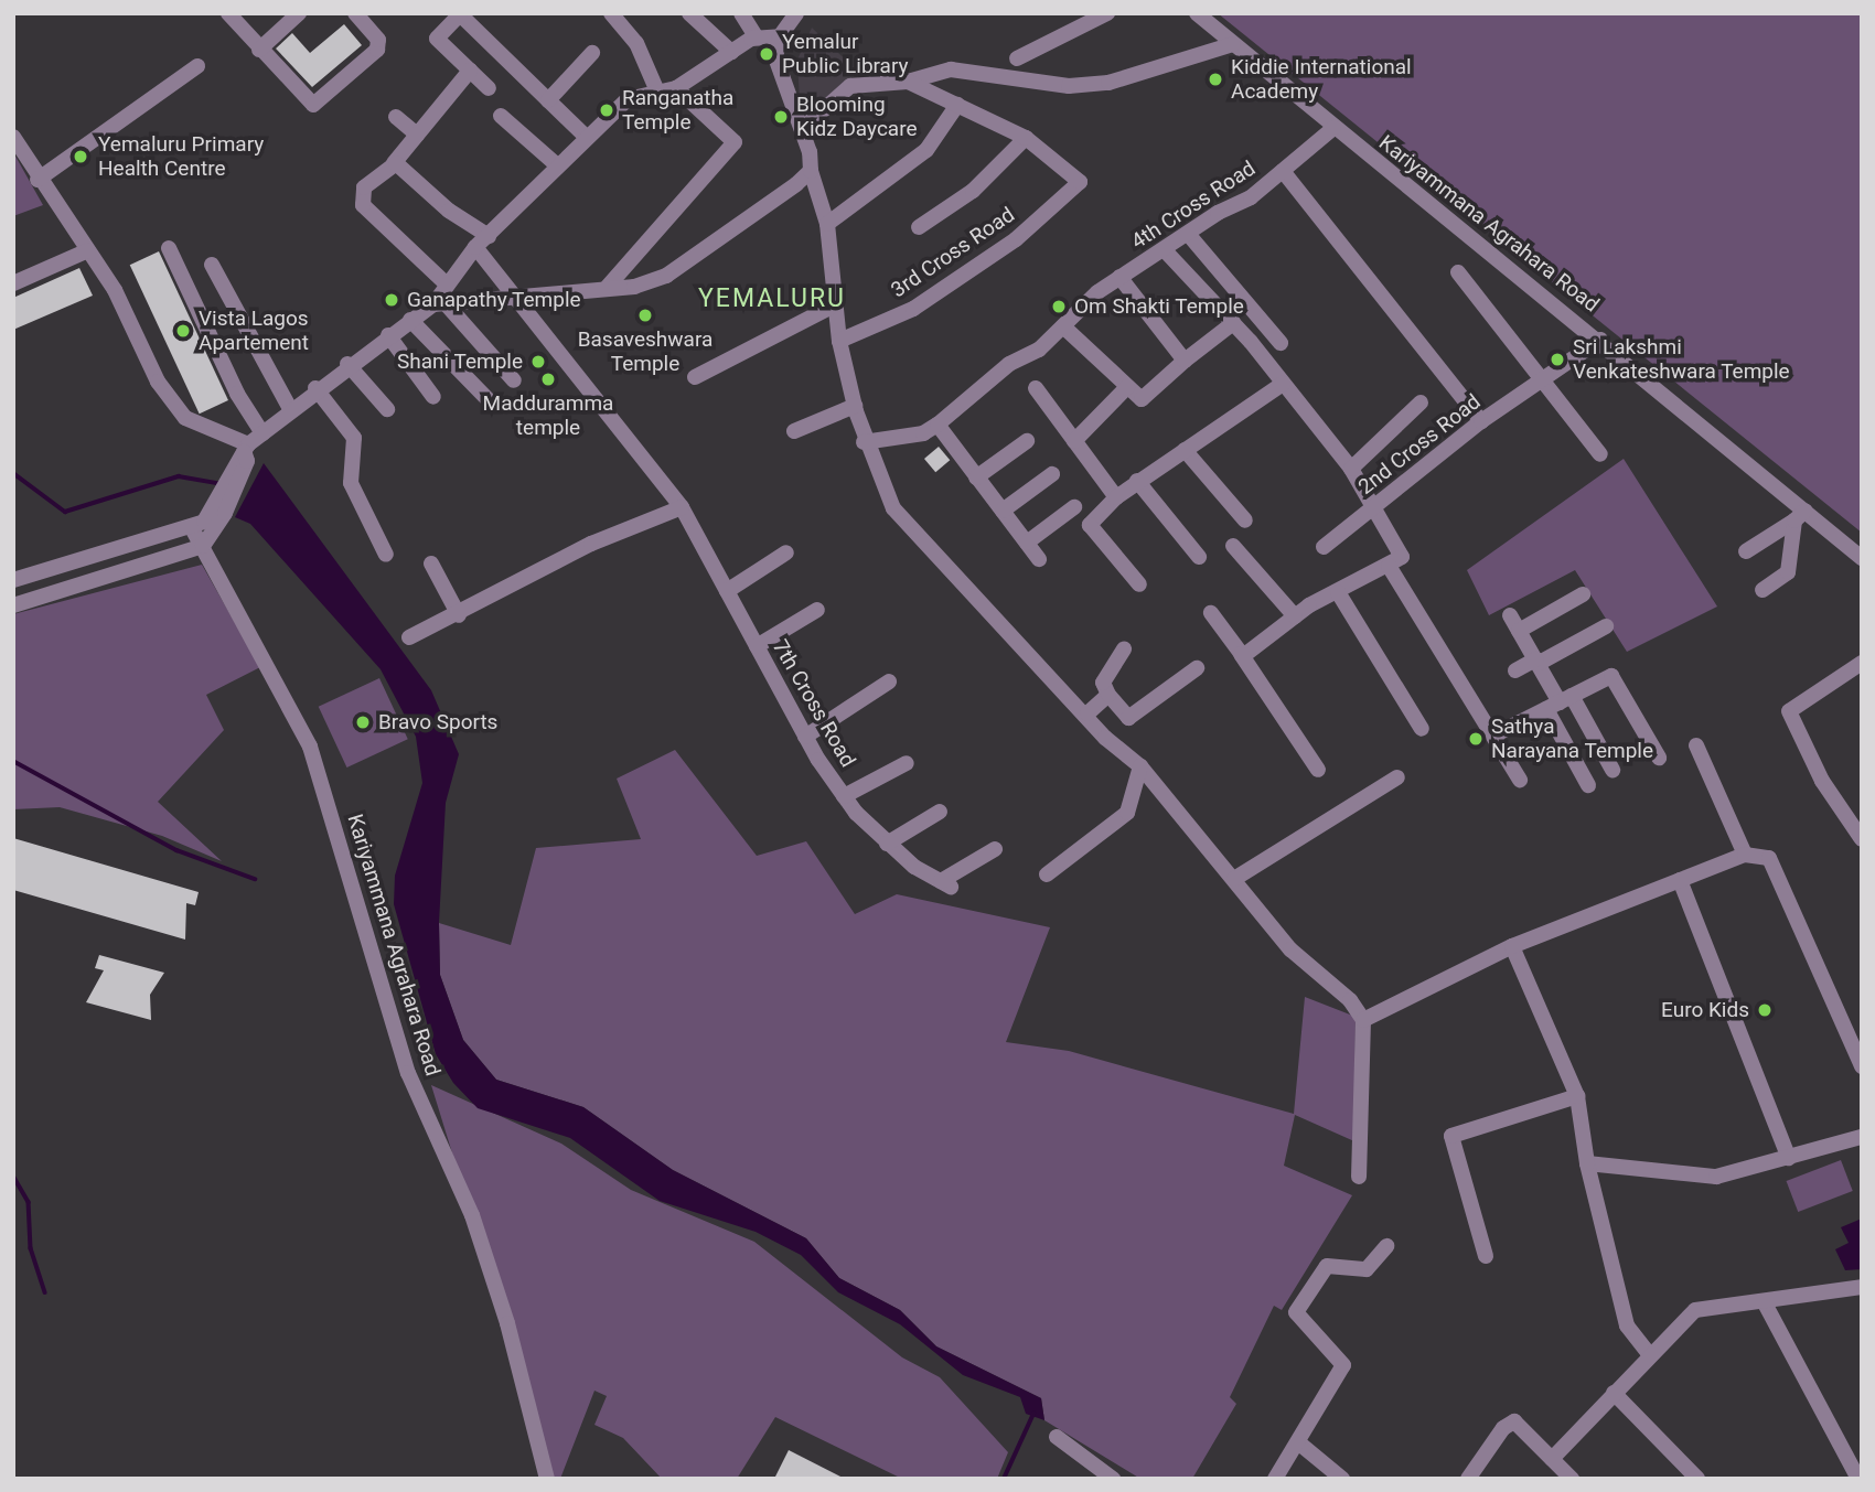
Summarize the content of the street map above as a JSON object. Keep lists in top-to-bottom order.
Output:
{
  "streets": {
    "street": [
      "4th Cross Road",
      "Kariyammana Agrahara Road",
      "3rd Cross Road",
      "2nd Cross Road",
      "7th Cross Road"
    ]
  },
  "crossings": [
    ["4th Cross Road", "2nd Cross Road"],
    ["Kariyammana Agrahara Road", "2nd Cross Road"]
  ],
  "districts": ["YEMALURU"],
  "places": [
    "Yemalur Public Library",
    "Kiddie International Academy",
    "Ranganatha Temple",
    "Blooming Kidz Daycare",
    "Yemaluru Primary Health Centre",
    "Ganapathy Temple",
    "Om Shakti Temple",
    "Basaveshwara Temple",
    "Vista Lagos Apartement",
    "Sri Lakshmi Venkateshwara Temple",
    "Shani Temple",
    "Madduramma temple",
    "Bravo Sports",
    "Sathya Narayana Temple",
    "Euro Kids"
  ]
}
